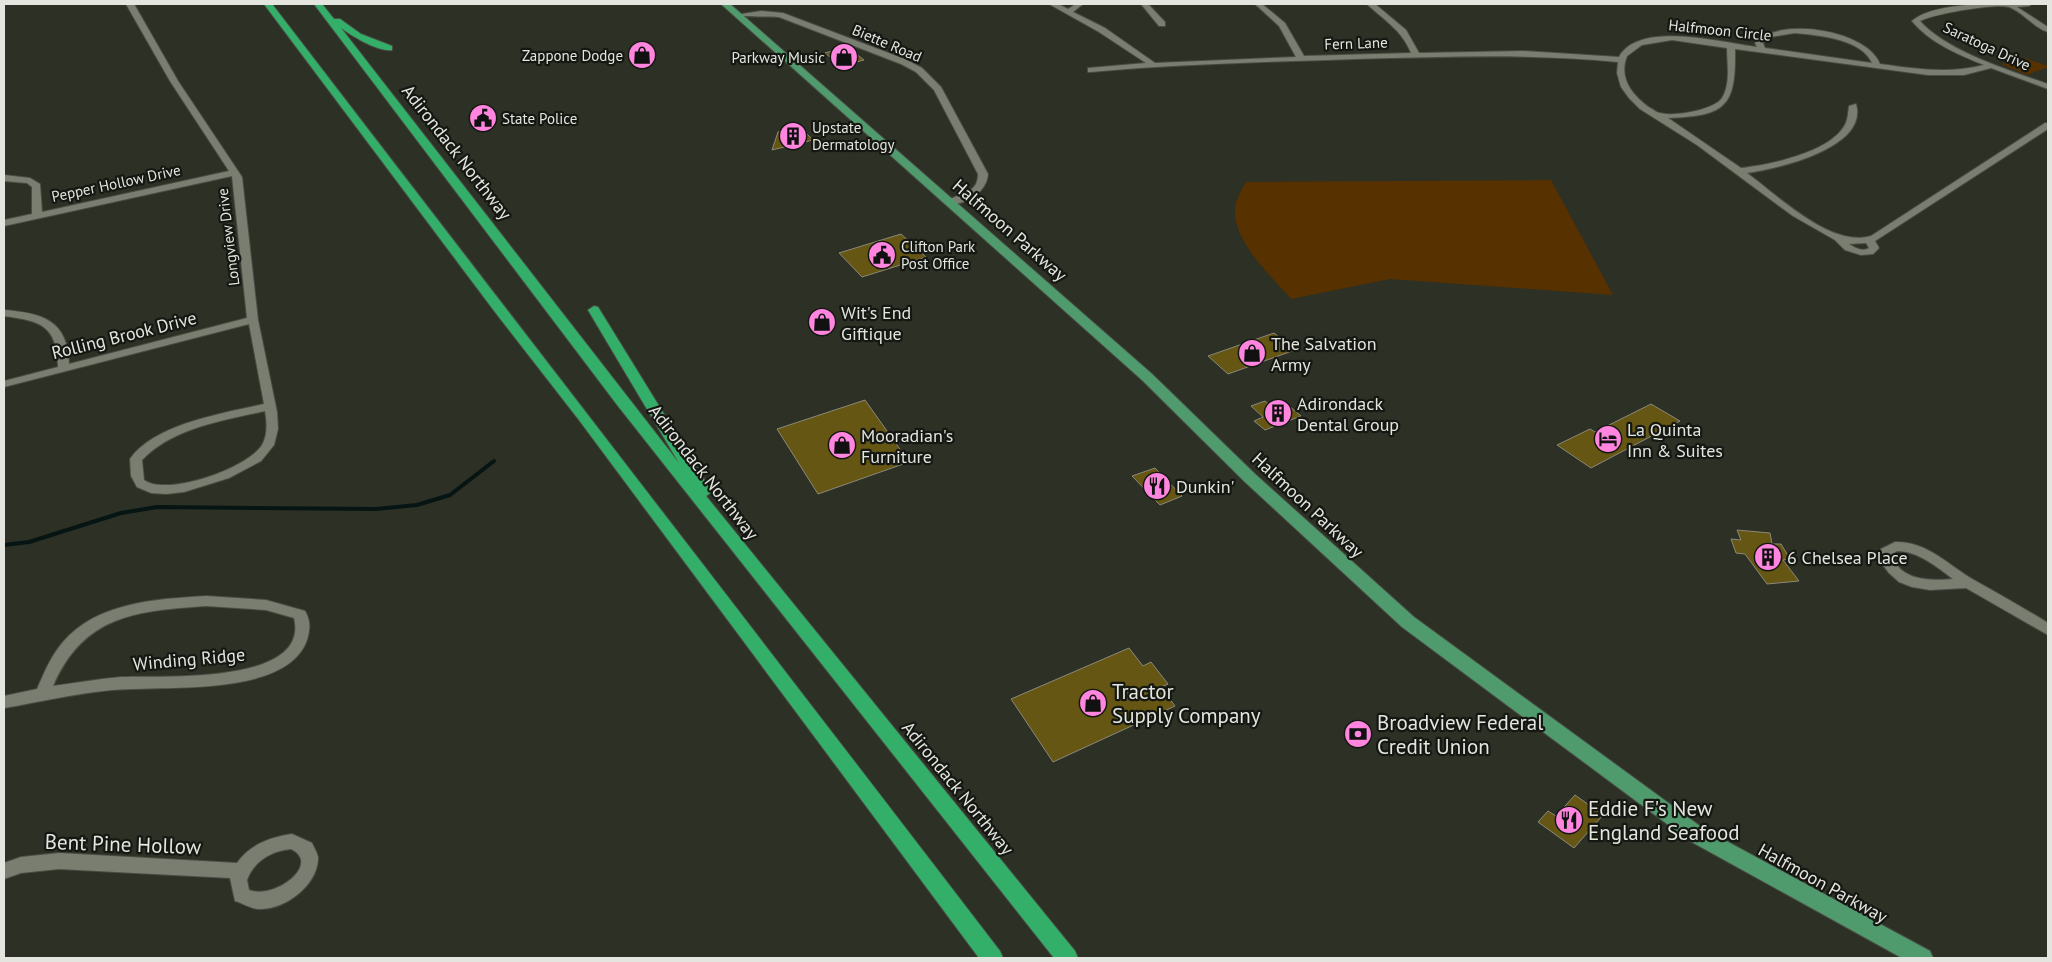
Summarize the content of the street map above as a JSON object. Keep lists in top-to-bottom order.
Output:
{
  "streets": {
    "highway": ["Adirondack Northway"],
    "main road": ["Halfmoon Parkway"],
    "street": [
      "Halfmoon Circle",
      "Biette Road",
      "Fern Lane",
      "Saratoga Drive",
      "Pepper Hollow Drive",
      "Longview Drive",
      "Rolling Brook Drive",
      "Winding Ridge",
      "Bent Pine Hollow"
    ]
  },
  "crossings": [
    ["Halfmoon Circle", "Fern Lane"],
    ["Halfmoon Circle", "Saratoga Drive"],
    ["Biette Road", "Halfmoon Parkway"],
    ["Pepper Hollow Drive", "Longview Drive"],
    ["Longview Drive", "Rolling Brook Drive"]
  ],
  "places": {
    "shop": [
      "Zappone Dodge",
      "Parkway Music",
      "Wit's End Giftique",
      "The Salvation Army",
      "Mooradian's Furniture",
      "Tractor Supply Company"
    ],
    "public building": ["State Police", "Clifton Park Post Office"],
    "building": ["Upstate Dermatology", "Adirondack Dental Group", "6 Chelsea Place"],
    "hotel": ["La Quinta Inn & Suites"],
    "restaurant": ["Dunkin'", "Eddie F's New England Seafood"],
    "bank": ["Broadview Federal Credit Union"]
  }
}
